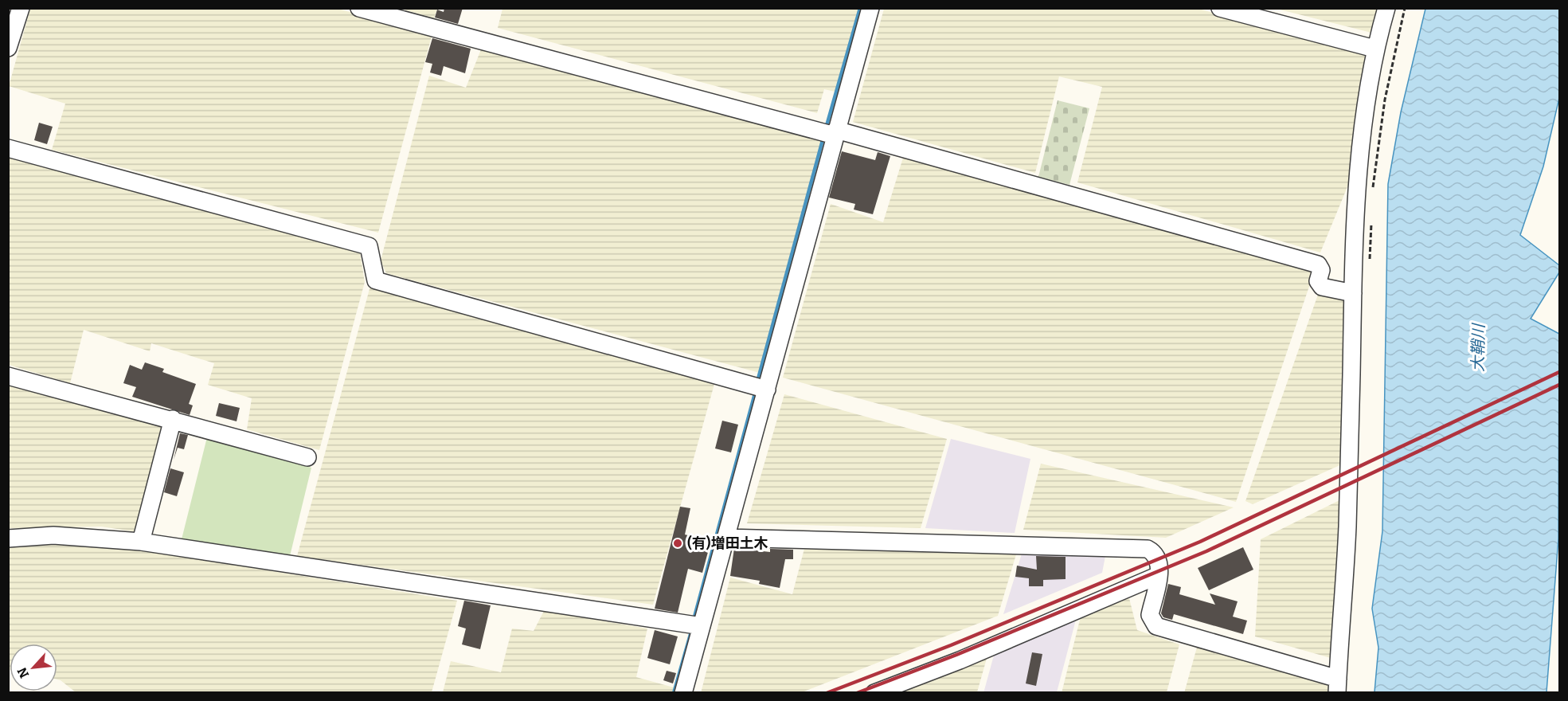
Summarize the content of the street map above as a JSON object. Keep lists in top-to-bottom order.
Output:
{
  "water": ["大鞘川"],
  "places": ["(有)増田土木"],
  "north": "bottom left"
}
